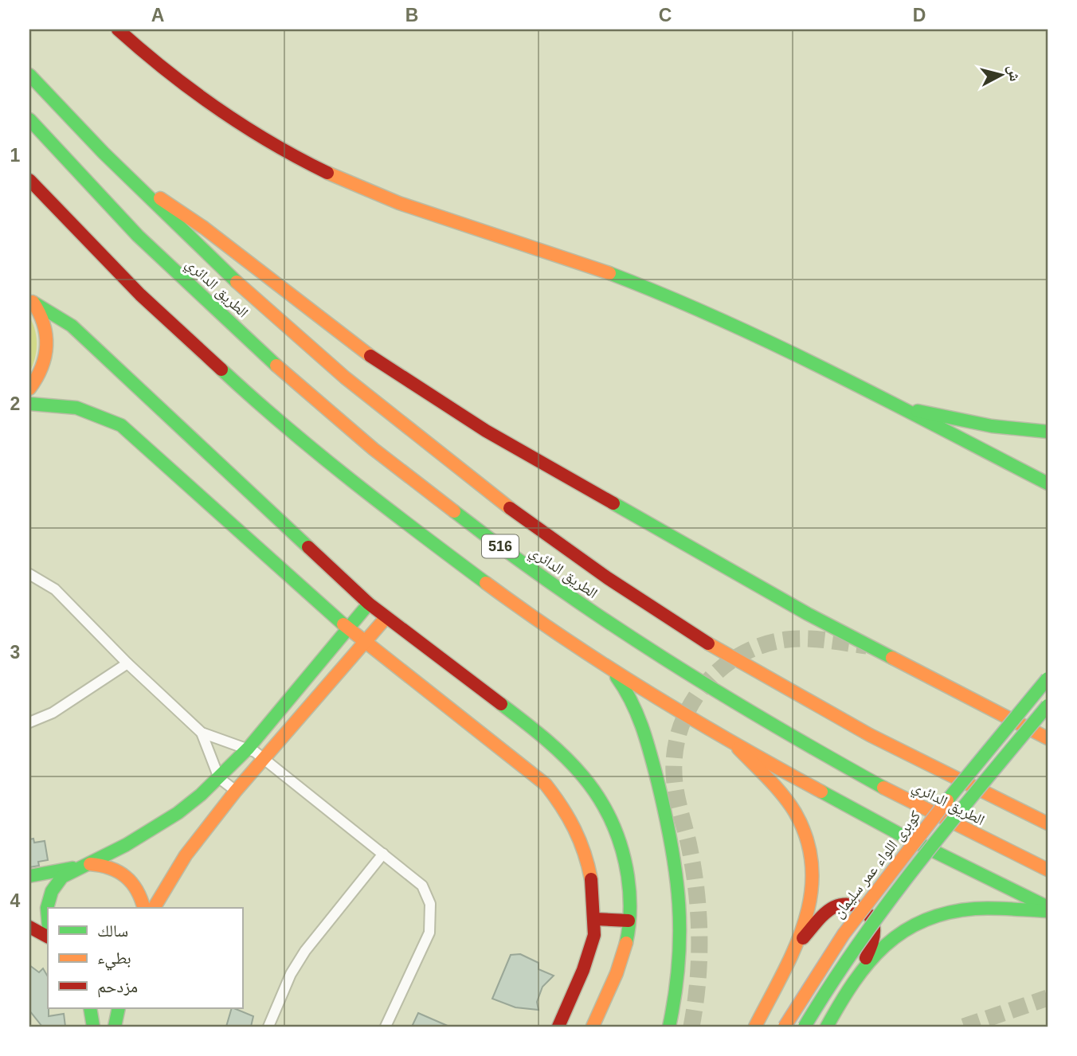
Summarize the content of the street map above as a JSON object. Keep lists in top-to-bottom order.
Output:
{
  "streets": {
    "main road": ["الطريق الدائري", "516", "كوبرى اللواء عمر سليمان"]
  },
  "crossings": [
    ["الطريق الدائري", "516"]
  ],
  "legend": ["سالك", "بطيء", "مزدحم"],
  "north": "right",
  "grid": {
    "columns": [
      "A",
      "B",
      "C",
      "D"
    ],
    "rows": [
      "1",
      "2",
      "3",
      "4"
    ]
  }
}
